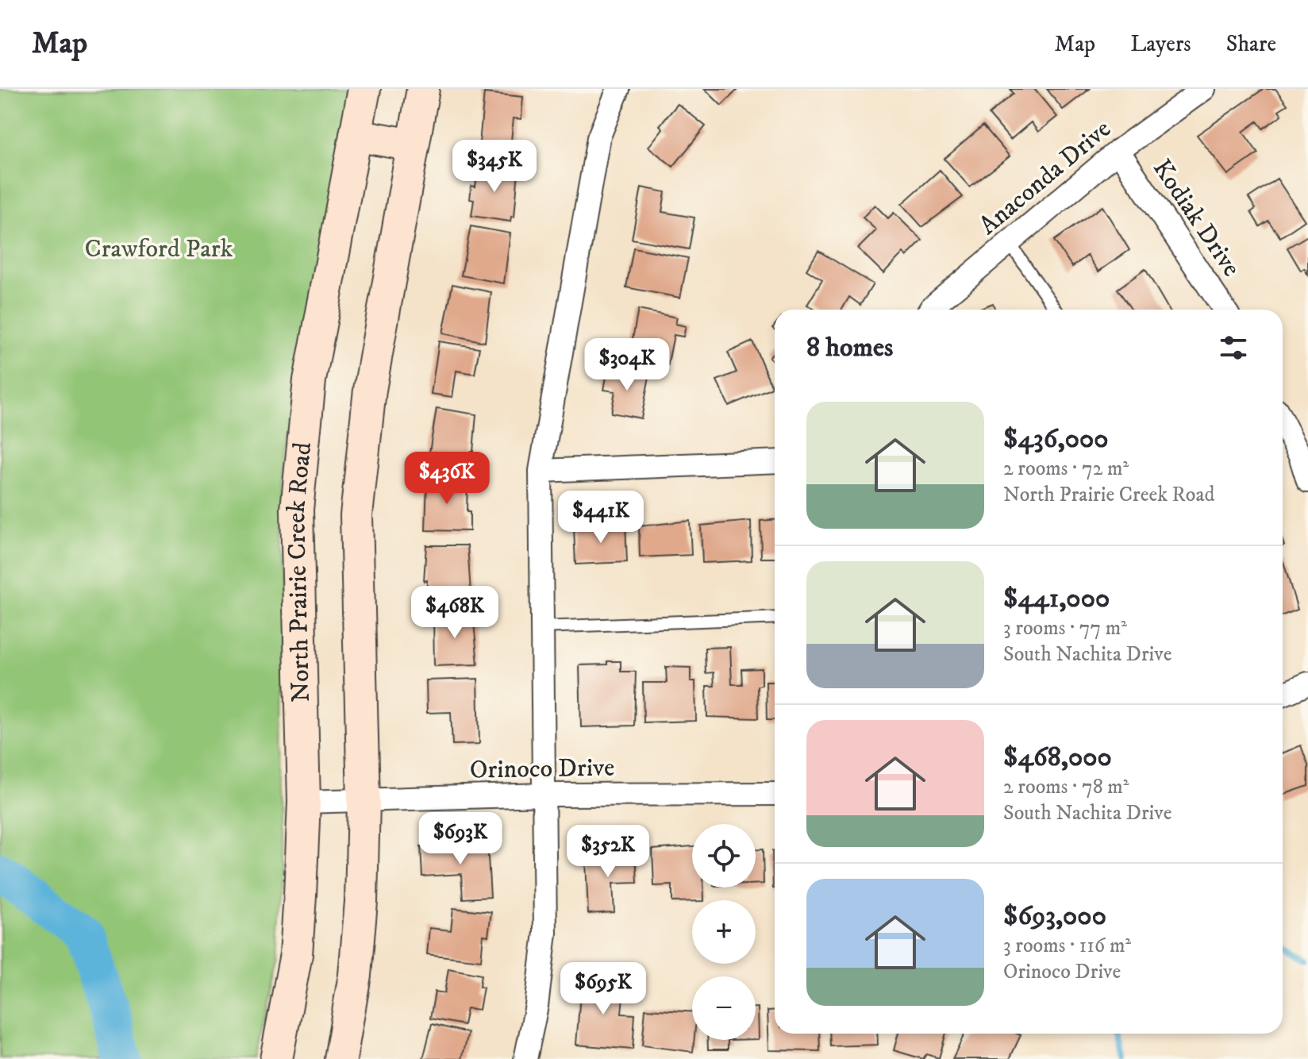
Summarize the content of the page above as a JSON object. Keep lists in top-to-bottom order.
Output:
{
  "streets": {
    "main road": ["North Prairie Creek Road"],
    "street": ["Anaconda Drive", "Kodiak Drive", "Orinoco Drive"]
  },
  "crossings": [
    ["Anaconda Drive", "Kodiak Drive"],
    ["North Prairie Creek Road", "Orinoco Drive"]
  ],
  "parks": ["Crawford Park"],
  "page": {
    "header": "Map",
    "nav": ["Map", "Layers", "Share"],
    "price": [
      "$345K",
      "$304K",
      "$436K",
      "$441K",
      "$468K",
      "$693K",
      "$352K",
      "$695K"
    ],
    "heading": "8 homes",
    "list": [
      {
        "name": "$436,000",
        "note": "2 rooms · 72 m² · North Prairie Creek Road"
      },
      {
        "name": "$441,000",
        "note": "3 rooms · 77 m² · South Nachita Drive"
      },
      {
        "name": "$468,000",
        "note": "2 rooms · 78 m² · South Nachita Drive"
      },
      {
        "name": "$693,000",
        "note": "3 rooms · 116 m² · Orinoco Drive"
      }
    ],
    "map_buttons": ["+", "−"]
  }
}
